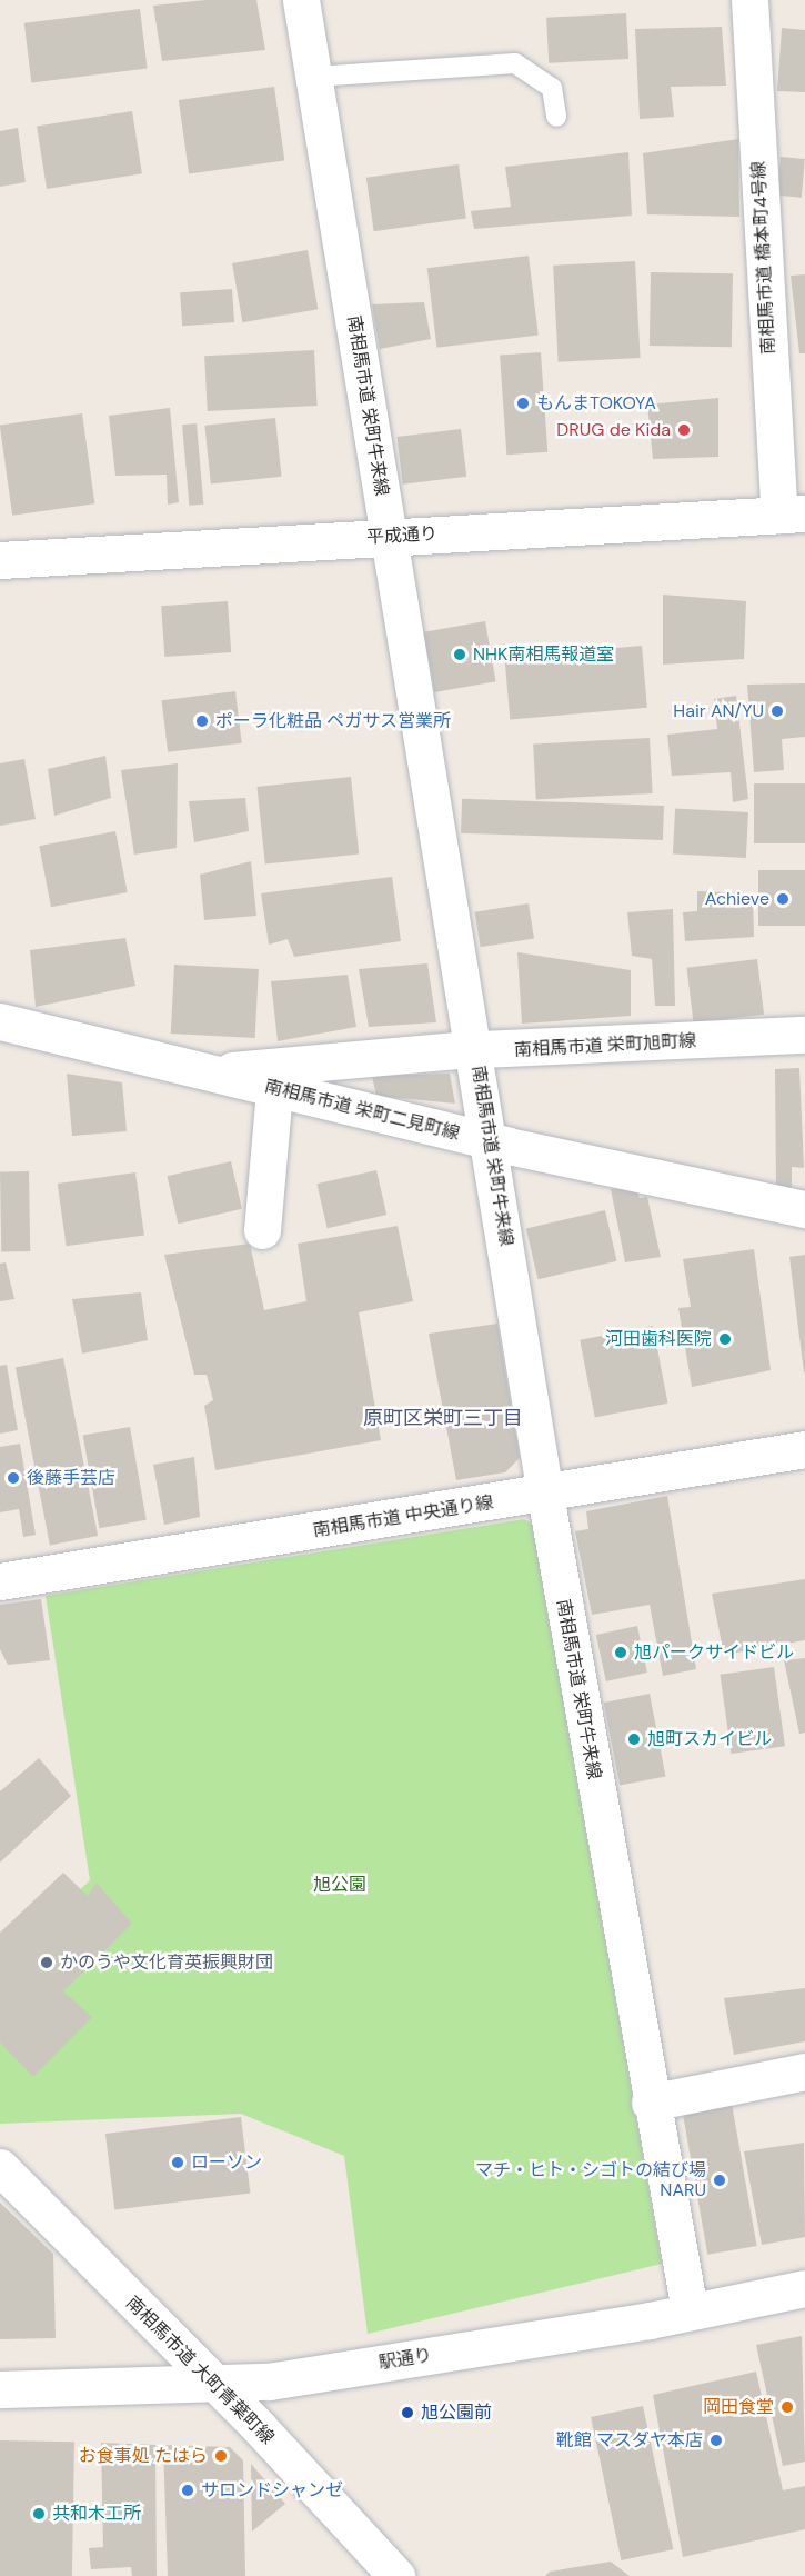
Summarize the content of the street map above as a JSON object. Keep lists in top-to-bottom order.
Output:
{
  "streets": {
    "street": [
      "南相馬市道 橋本町4号線",
      "南相馬市道 栄町牛来線",
      "平成通り",
      "南相馬市道 栄町旭町線",
      "南相馬市道 栄町二見町線",
      "南相馬市道 中央通り線",
      "駅通り",
      "南相馬市道 大町青葉町線"
    ]
  },
  "crossings": [
    ["南相馬市道 橋本町4号線", "平成通り"],
    ["南相馬市道 栄町牛来線", "平成通り"],
    ["南相馬市道 栄町牛来線", "南相馬市道 栄町旭町線"],
    ["南相馬市道 栄町牛来線", "南相馬市道 栄町二見町線"],
    ["南相馬市道 栄町牛来線", "南相馬市道 中央通り線"],
    ["南相馬市道 栄町牛来線", "駅通り"],
    ["南相馬市道 栄町旭町線", "南相馬市道 栄町二見町線"],
    ["駅通り", "南相馬市道 大町青葉町線"]
  ],
  "districts": ["原町区栄町三丁目"],
  "parks": ["旭公園"],
  "places": [
    "もんまTOKOYA",
    "DRUG de Kida",
    "NHK南相馬報道室",
    "Hair AN/YU",
    "ポーラ化粧品 ペガサス営業所",
    "Achieve",
    "河田歯科医院",
    "後藤手芸店",
    "旭パークサイドビル",
    "旭町スカイビル",
    "かのうや文化育英振興財団",
    "ローソン",
    "マチ・ヒト・シゴトの結び場 NARU",
    "岡田食堂",
    "旭公園前",
    "靴館 マスダヤ本店",
    "お食事処 たはら",
    "サロンドシャンゼ",
    "共和木工所"
  ]
}
